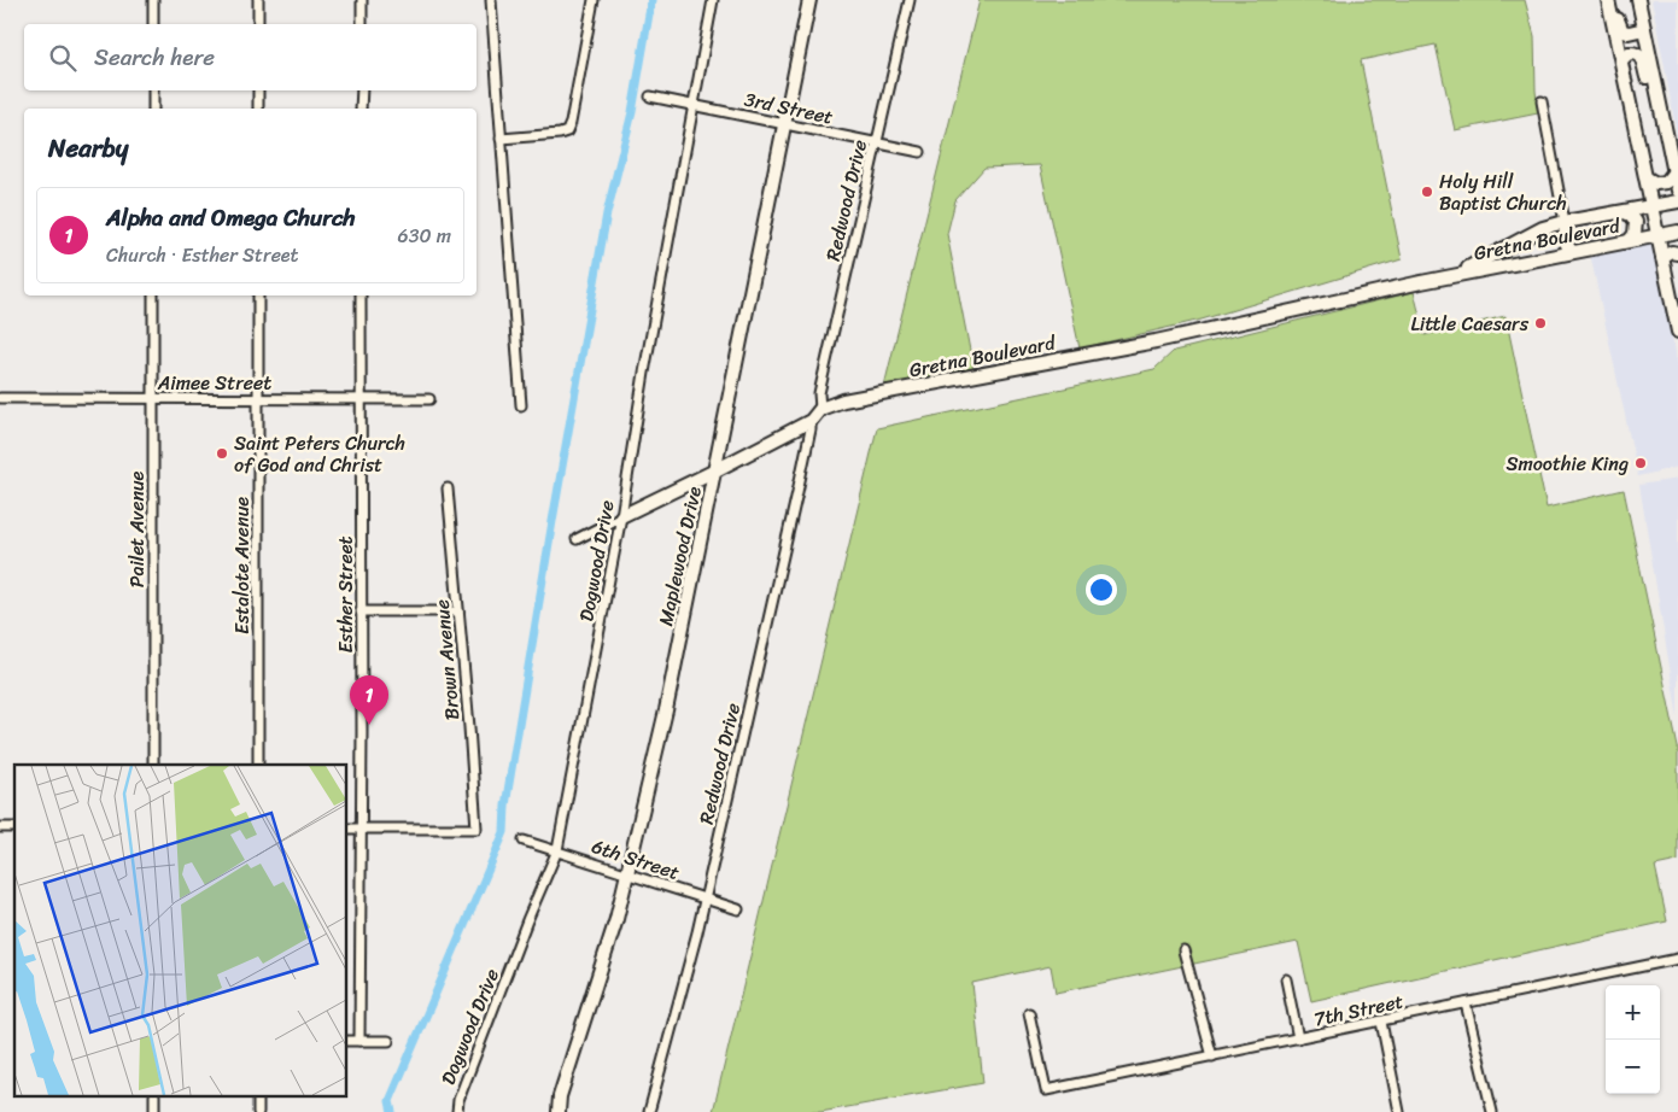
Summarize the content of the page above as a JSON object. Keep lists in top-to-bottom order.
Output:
{
  "streets": {
    "street": [
      "3rd Street",
      "Redwood Drive",
      "Gretna Boulevard",
      "Aimee Street",
      "Pailet Avenue",
      "Maplewood Drive",
      "Dogwood Drive",
      "Estalote Avenue",
      "Esther Street",
      "Brown Avenue",
      "6th Street",
      "7th Street"
    ]
  },
  "crossings": [
    ["3rd Street", "Redwood Drive"],
    ["3rd Street", "Maplewood Drive"],
    ["3rd Street", "Dogwood Drive"],
    ["Redwood Drive", "Gretna Boulevard"],
    ["Redwood Drive", "6th Street"],
    ["Aimee Street", "Pailet Avenue"],
    ["Aimee Street", "Estalote Avenue"],
    ["Aimee Street", "Esther Street"],
    ["Maplewood Drive", "6th Street"],
    ["Dogwood Drive", "6th Street"],
    ["Esther Street", "Brown Avenue"]
  ],
  "places": [
    "Holy Hill Baptist Church",
    "Little Caesars",
    "Saint Peters Church of God and Christ",
    "Smoothie King"
  ],
  "page": {
    "search": "Search here",
    "heading": "Nearby",
    "list": [
      {
        "mark": "1",
        "name": "Alpha and Omega Church",
        "note": "Church · Esther Street",
        "value": "630 m"
      }
    ],
    "pins": "1",
    "map_buttons": ["+", "−"]
  }
}
